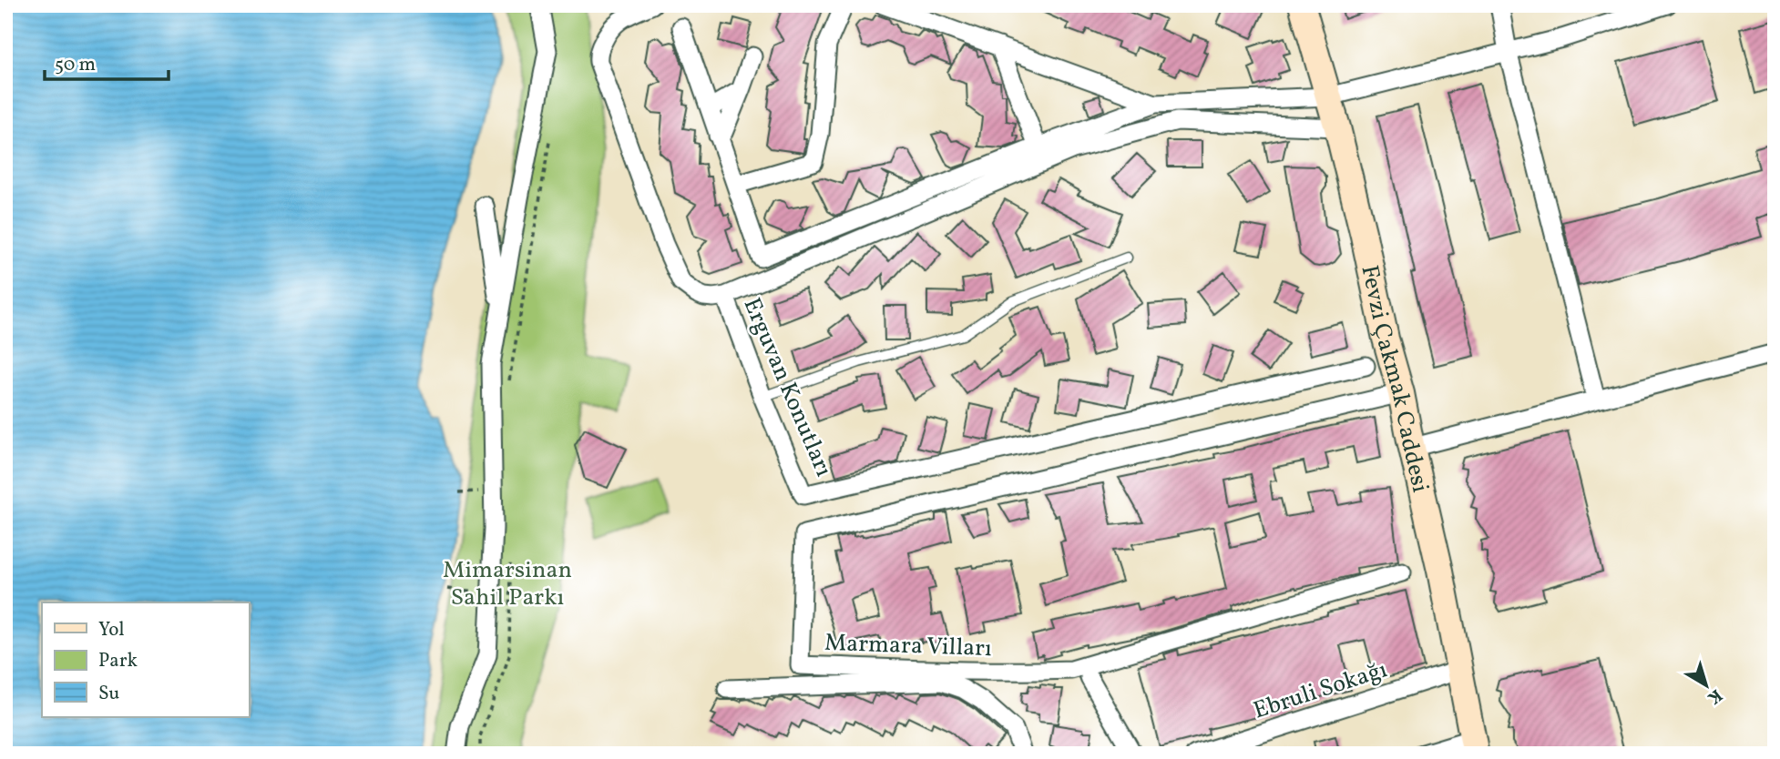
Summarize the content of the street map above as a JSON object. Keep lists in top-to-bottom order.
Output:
{
  "streets": {
    "street": [
      "Fevzi Çakmak Caddesi",
      "Erguvan Konutları",
      "Marmara Vilları",
      "Ebruli Sokağı"
    ]
  },
  "crossings": [
    ["Fevzi Çakmak Caddesi", "Erguvan Konutları"],
    ["Fevzi Çakmak Caddesi", "Marmara Vilları"],
    ["Fevzi Çakmak Caddesi", "Ebruli Sokağı"]
  ],
  "parks": ["Mimarsinan Sahil Parkı"],
  "legend": ["Yol", "Park", "Su"],
  "scale_bar": "50 m",
  "north": "bottom right"
}
